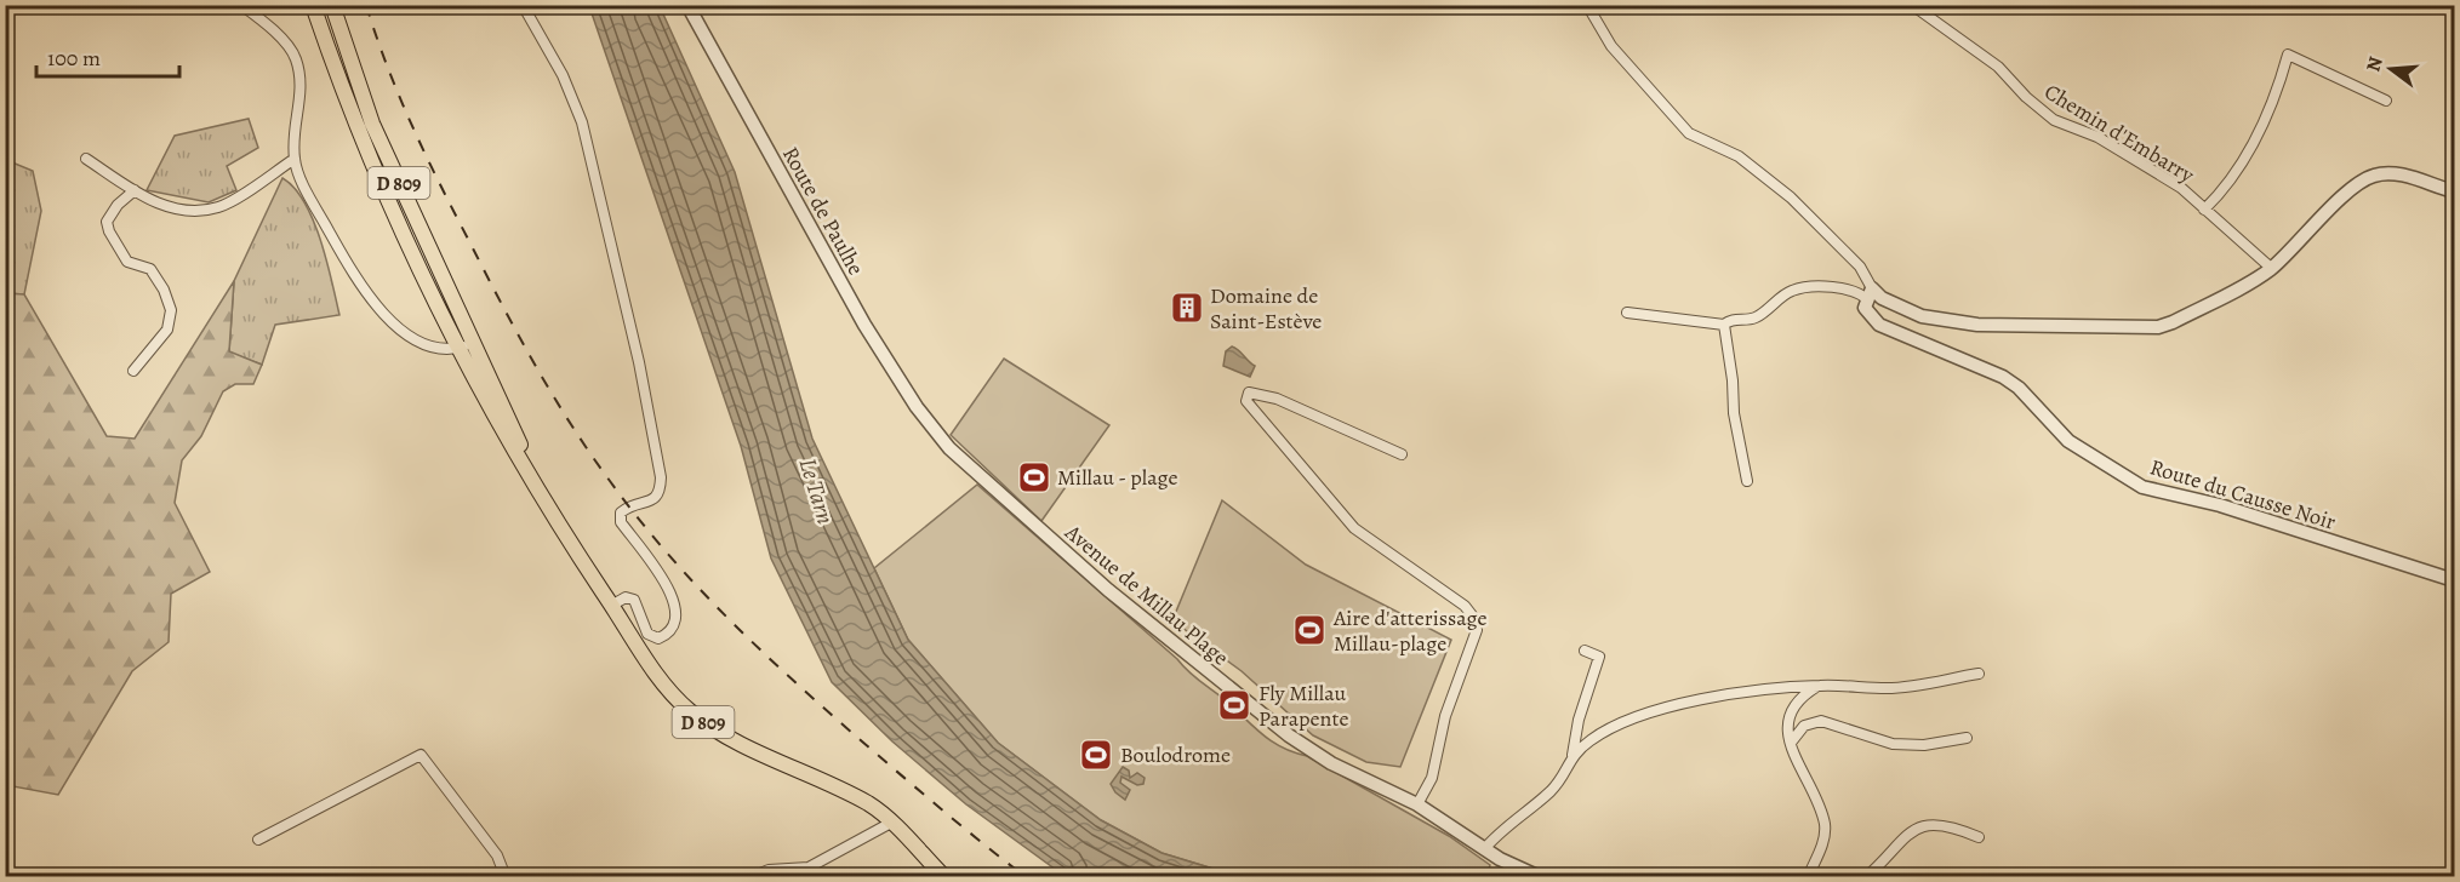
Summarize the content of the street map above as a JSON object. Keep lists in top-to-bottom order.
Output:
{
  "streets": {
    "main road": ["D 809"],
    "street": [
      "Chemin d'Embarry",
      "Route de Paulhe",
      "Route du Causse Noir",
      "Avenue de Millau Plage"
    ]
  },
  "crossings": [
    ["Route de Paulhe", "Avenue de Millau Plage"]
  ],
  "water": ["Le Tarn"],
  "places": {
    "building": ["Domaine de Saint-Estève"],
    "sports": [
      "Millau - plage",
      "Aire d'atterissage Millau-plage",
      "Fly Millau Parapente",
      "Boulodrome"
    ]
  },
  "scale_bar": "100 m",
  "north": "left"
}
